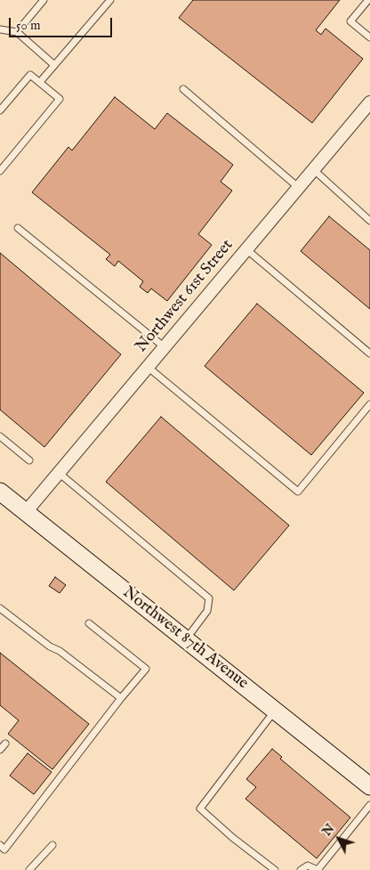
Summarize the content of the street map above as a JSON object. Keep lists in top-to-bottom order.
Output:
{
  "streets": {
    "main road": ["Northwest 87th Avenue"],
    "street": ["Northwest 61st Street"]
  },
  "crossings": [
    ["Northwest 61st Street", "Northwest 87th Avenue"]
  ],
  "scale_bar": "50 m",
  "north": "top left"
}
